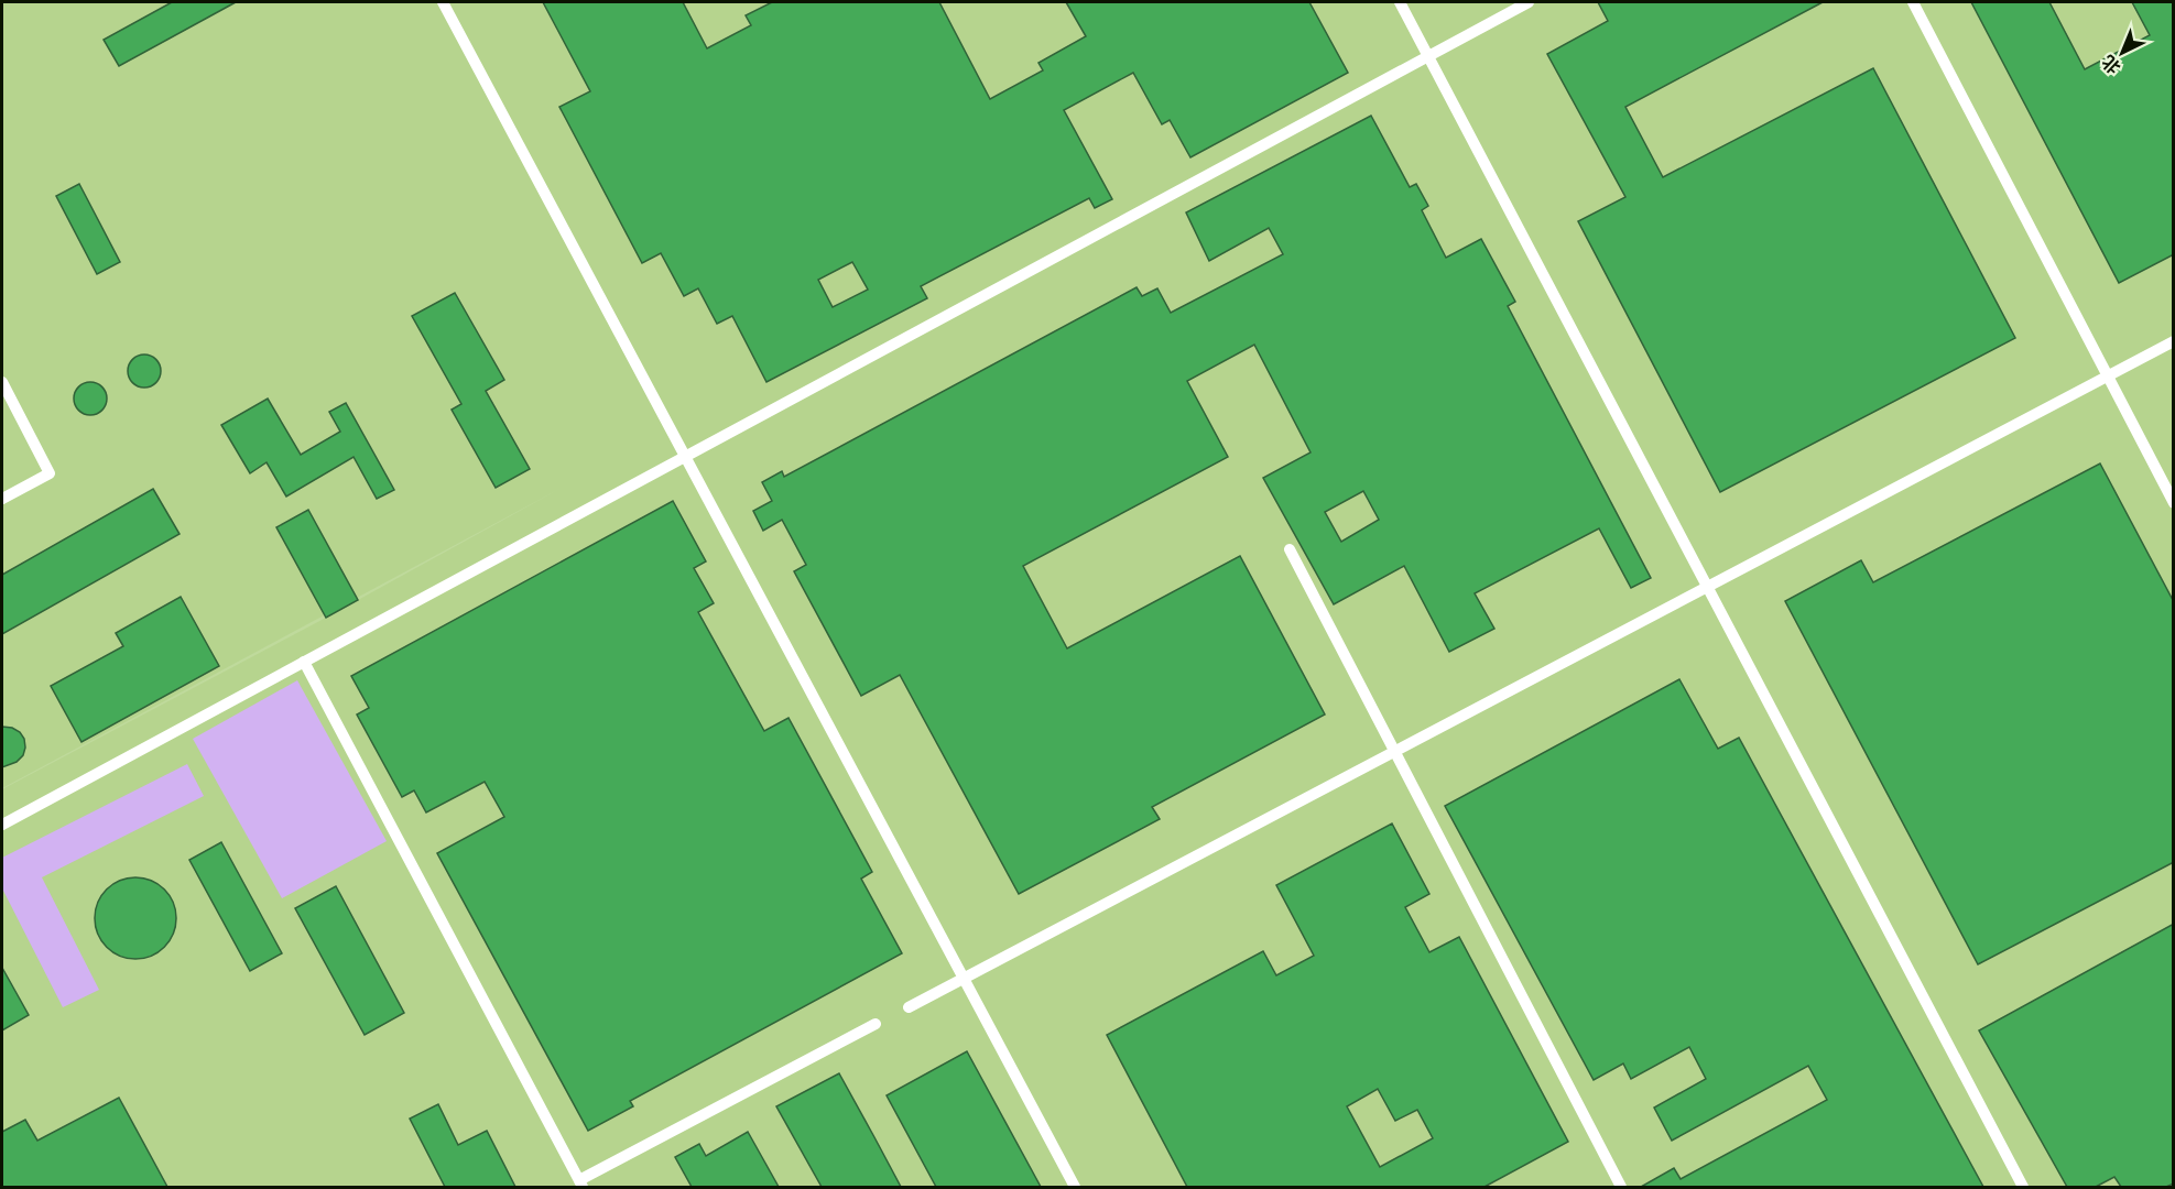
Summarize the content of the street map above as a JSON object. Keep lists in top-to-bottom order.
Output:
{
  "north": "bottom left"
}
